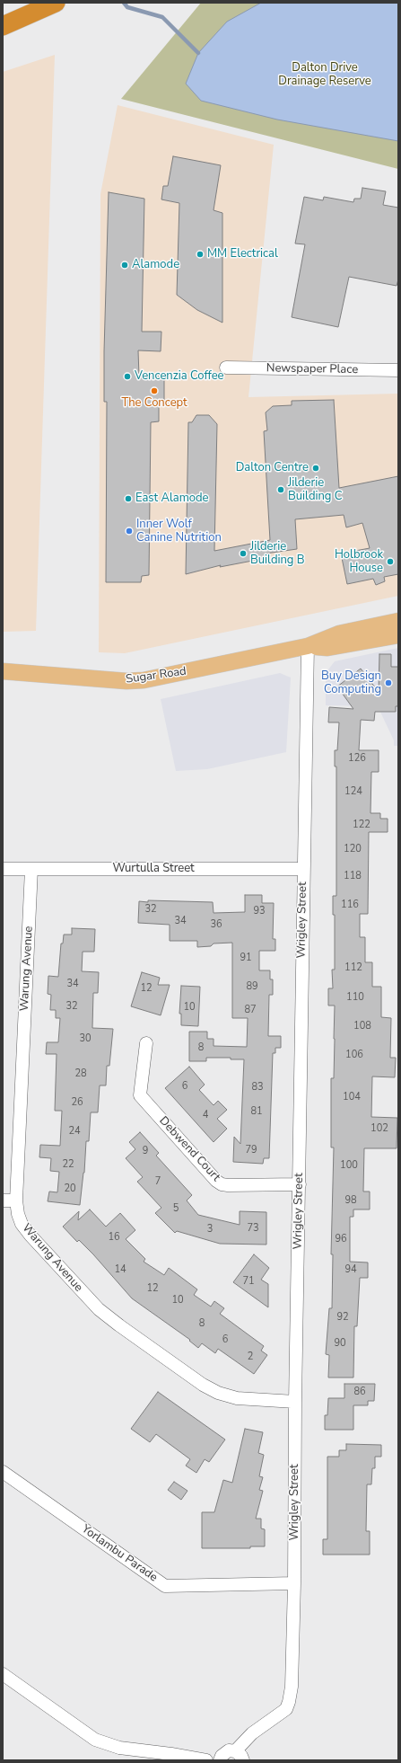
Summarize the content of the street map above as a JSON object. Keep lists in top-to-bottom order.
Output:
{
  "streets": {
    "main road": ["Sugar Road"],
    "street": [
      "Newspaper Place",
      "Wurtulla Street",
      "Wrigley Street",
      "Warung Avenue",
      "Debwend Court",
      "Yorlambu Parade"
    ]
  },
  "crossings": [
    ["Sugar Road", "Wrigley Street"],
    ["Wurtulla Street", "Wrigley Street"],
    ["Wurtulla Street", "Warung Avenue"],
    ["Wrigley Street", "Warung Avenue"],
    ["Wrigley Street", "Debwend Court"],
    ["Wrigley Street", "Yorlambu Parade"]
  ],
  "parks": ["Dalton Drive Drainage Reserve"],
  "places": [
    "MM Electrical",
    "Alamode",
    "Vencenzia Coffee",
    "The Concept",
    "Dalton Centre",
    "Jilderie Building C",
    "East Alamode",
    "Inner Wolf Canine Nutrition",
    "Jilderie Building B",
    "Holbrook House",
    "Buy Design Computing"
  ],
  "house_numbers": [
    "126",
    "124",
    "122",
    "120",
    "118",
    "116",
    "32",
    "93",
    "34",
    "36",
    "91",
    "112",
    "34",
    "89",
    "12",
    "110",
    "32",
    "10",
    "87",
    "108",
    "30",
    "8",
    "106",
    "28",
    "6",
    "83",
    "104",
    "26",
    "81",
    "4",
    "102",
    "24",
    "79",
    "9",
    "22",
    "100",
    "7",
    "20",
    "98",
    "5",
    "73",
    "3",
    "16",
    "96",
    "14",
    "94",
    "71",
    "12",
    "10",
    "92",
    "8",
    "6",
    "90",
    "2",
    "86"
  ]
}
